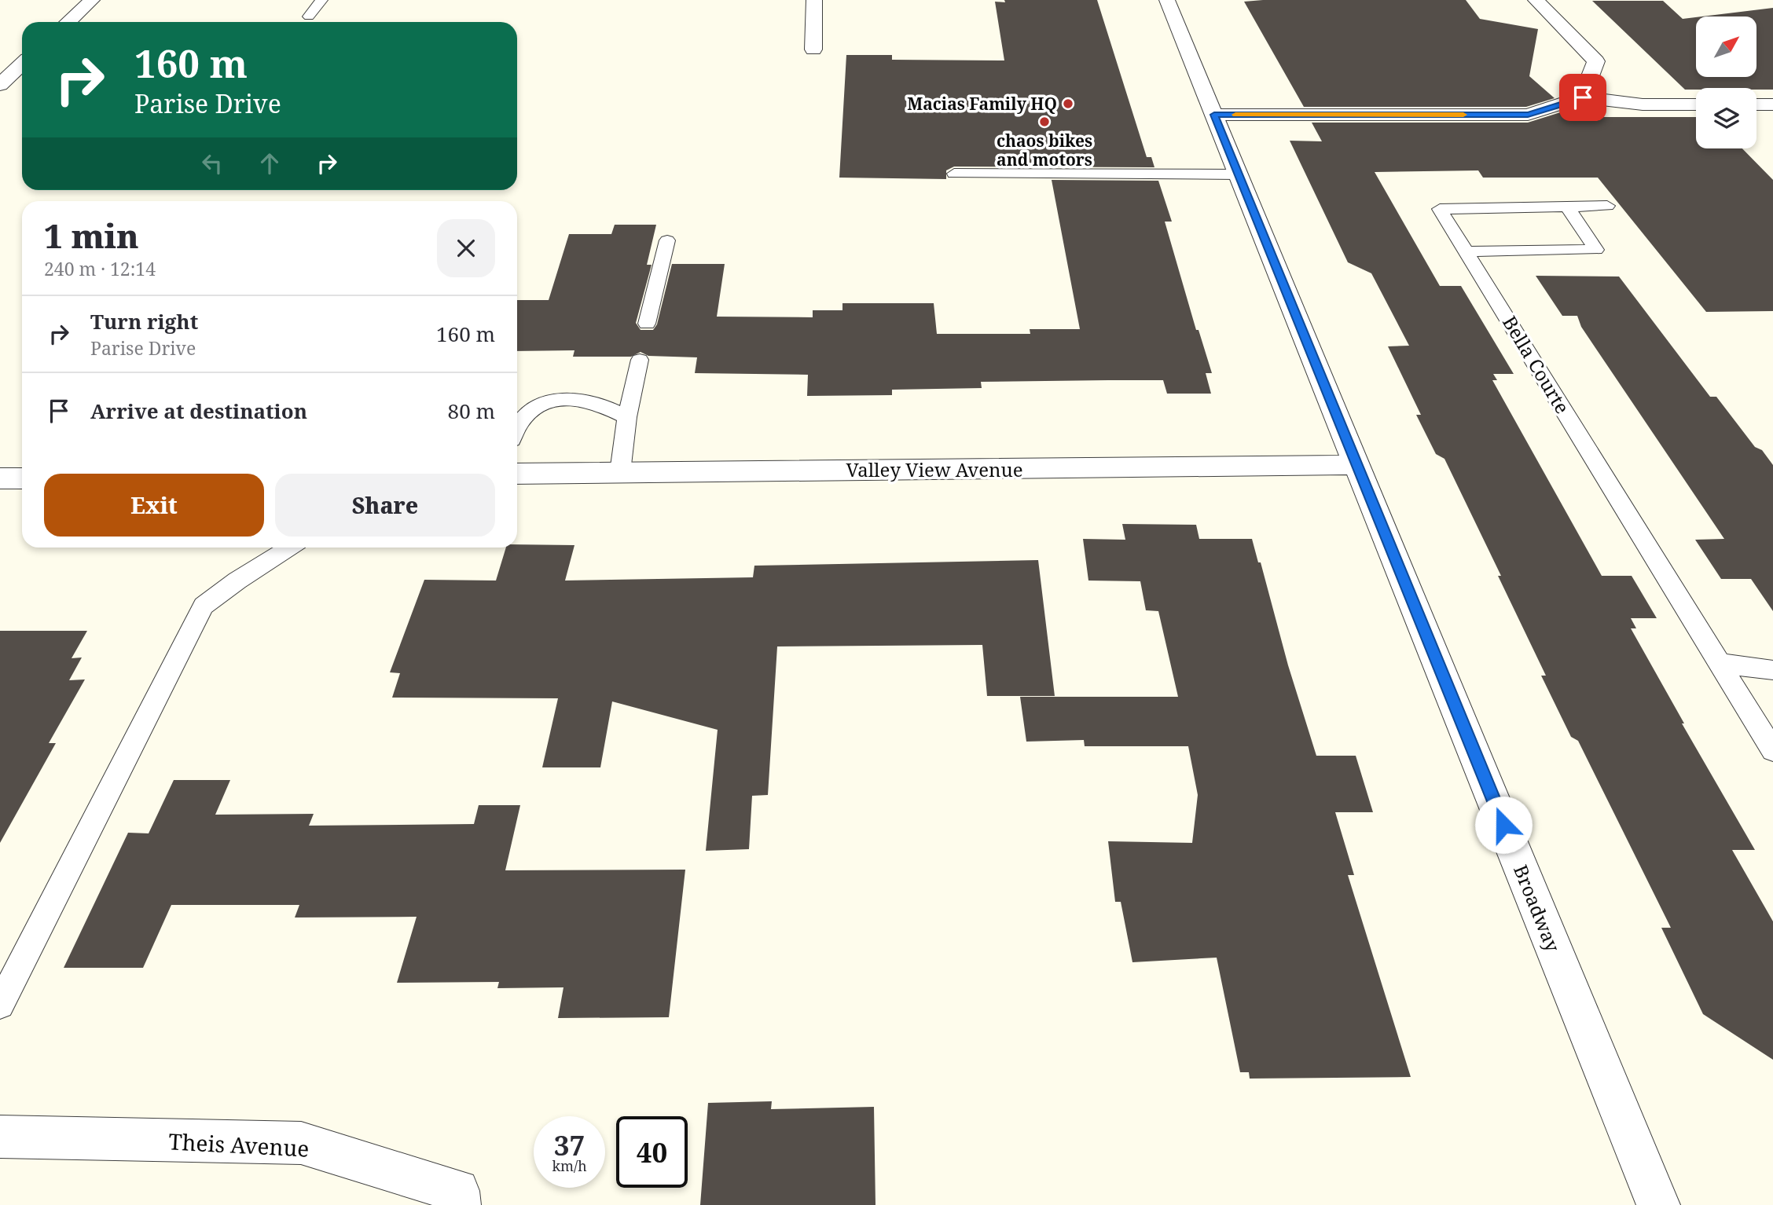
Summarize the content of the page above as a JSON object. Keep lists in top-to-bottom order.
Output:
{
  "streets": {
    "street": ["Valley View Avenue", "Broadway", "Theis Avenue"],
    "lane": ["Bella Courte"]
  },
  "crossings": [
    ["Valley View Avenue", "Broadway"]
  ],
  "places": ["Macias Family HQ", "chaos bikes and motors"],
  "north": "top right",
  "page": {
    "turn": ["160 m", "Parise Drive"],
    "heading": ["1 min", "240 m · 12:14"],
    "list": [
      {
        "name": "Turn right",
        "note": "Parise Drive",
        "value": "160 m"
      },
      {
        "name": "Arrive at destination",
        "value": "80 m"
      }
    ],
    "buttons": ["Exit", "Share"],
    "speed": "37 km/h",
    "limit": "40"
  }
}
